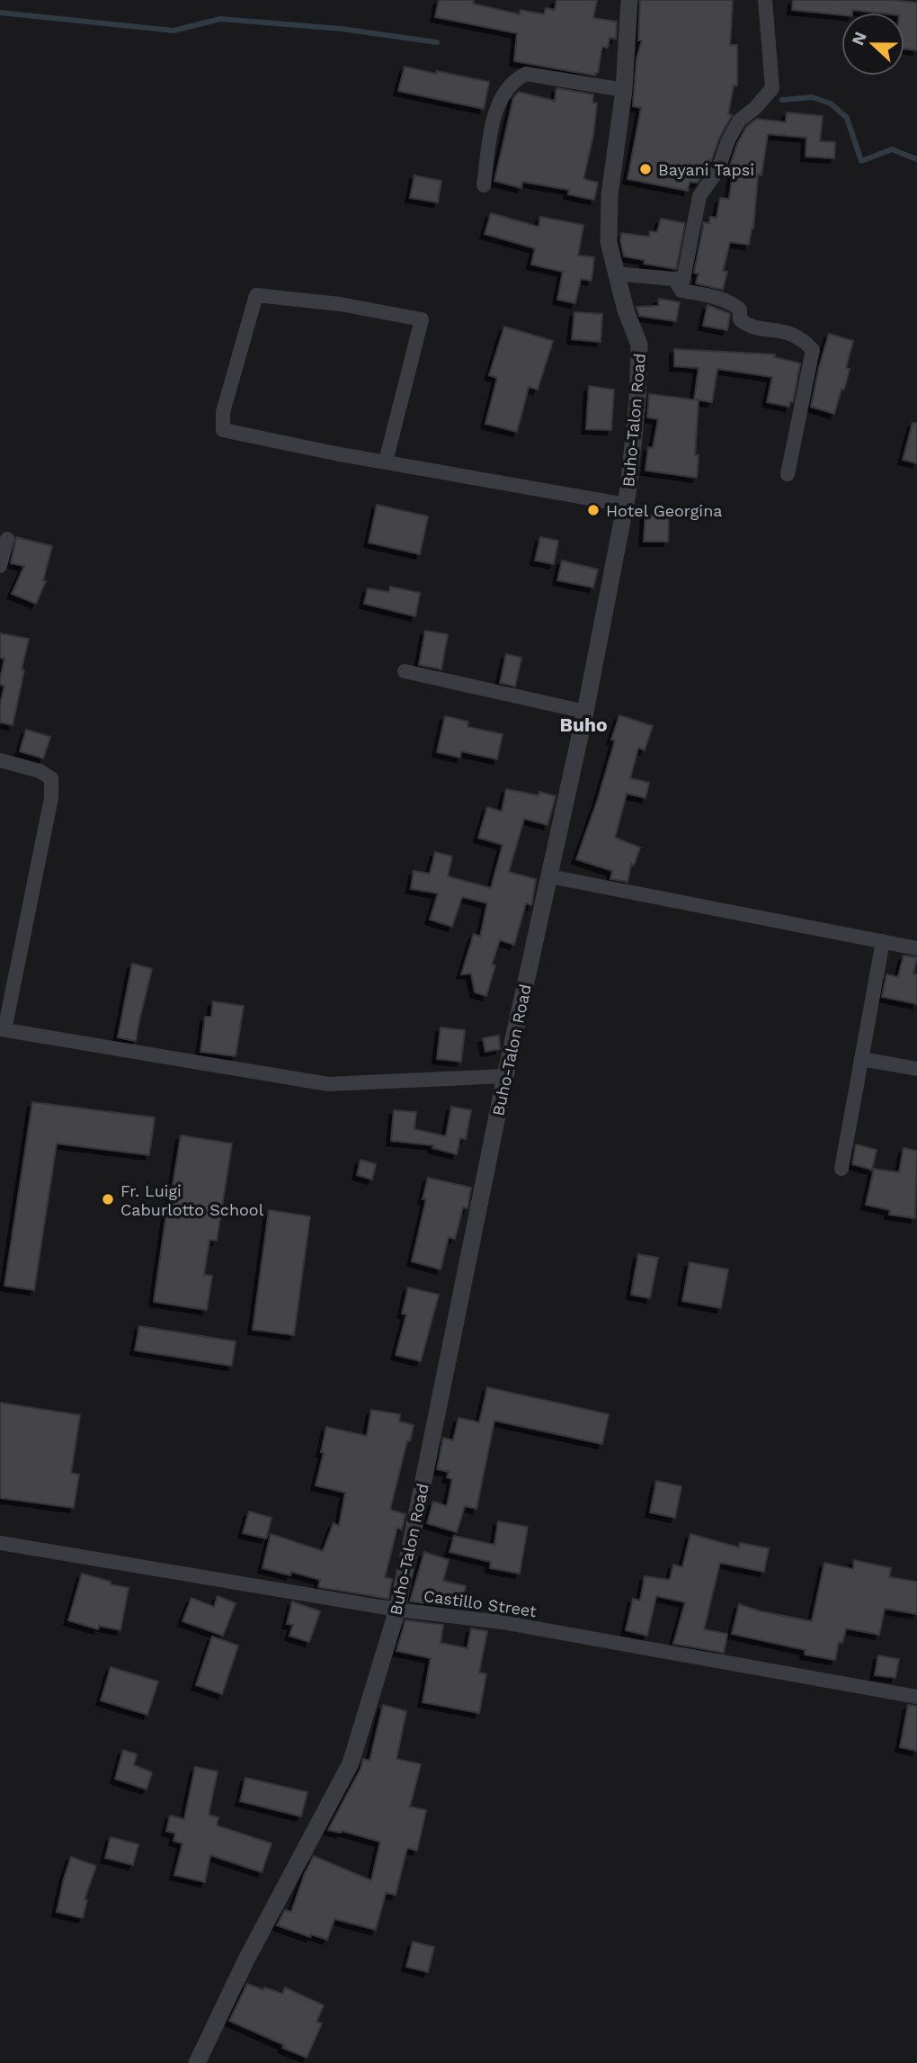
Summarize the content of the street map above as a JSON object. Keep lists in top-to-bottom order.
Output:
{
  "streets": {
    "street": ["Buho-Talon Road", "Castillo Street"]
  },
  "crossings": [
    ["Buho-Talon Road", "Castillo Street"]
  ],
  "districts": ["Buho"],
  "places": ["Bayani Tapsi", "Hotel Georgina", "Fr. Luigi Caburlotto School"],
  "north": "left"
}
